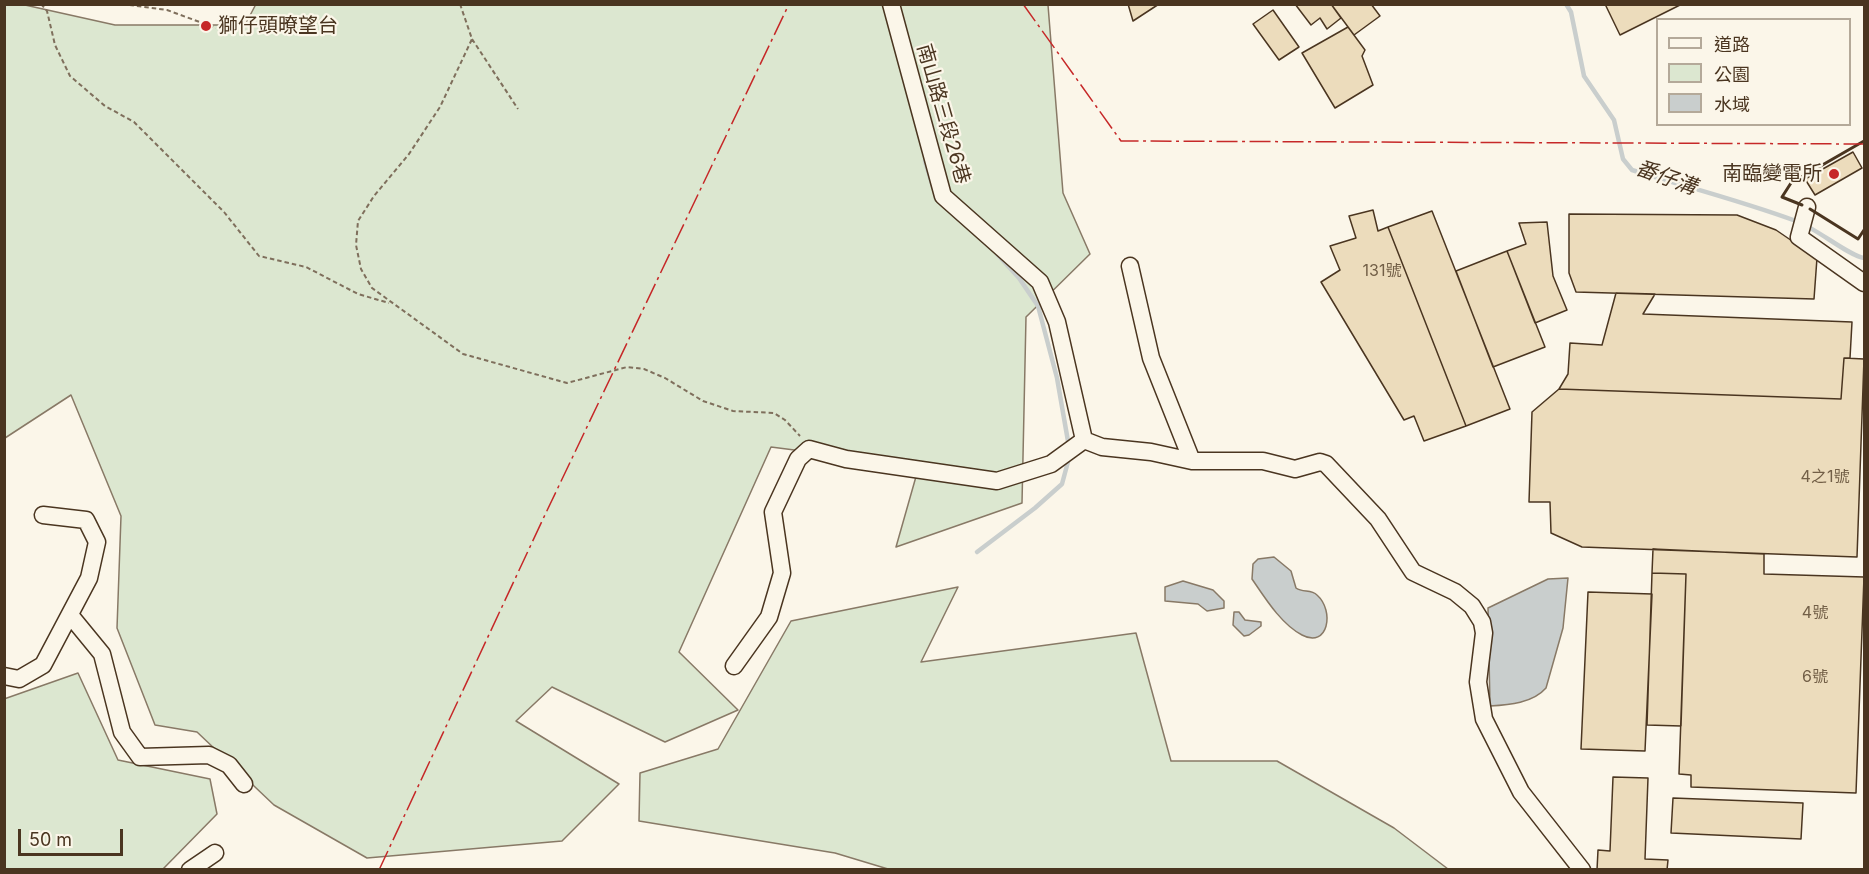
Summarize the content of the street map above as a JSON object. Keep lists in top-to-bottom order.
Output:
{
  "streets": {
    "lane": ["南山路三段26巷"]
  },
  "water": ["番仔溝"],
  "places": ["獅仔頭暸望台", "南臨變電所"],
  "house_numbers": [
    "131號",
    "4之1號",
    "4號",
    "6號"
  ],
  "legend": ["道路", "公園", "水域"],
  "scale_bar": "50 m"
}
